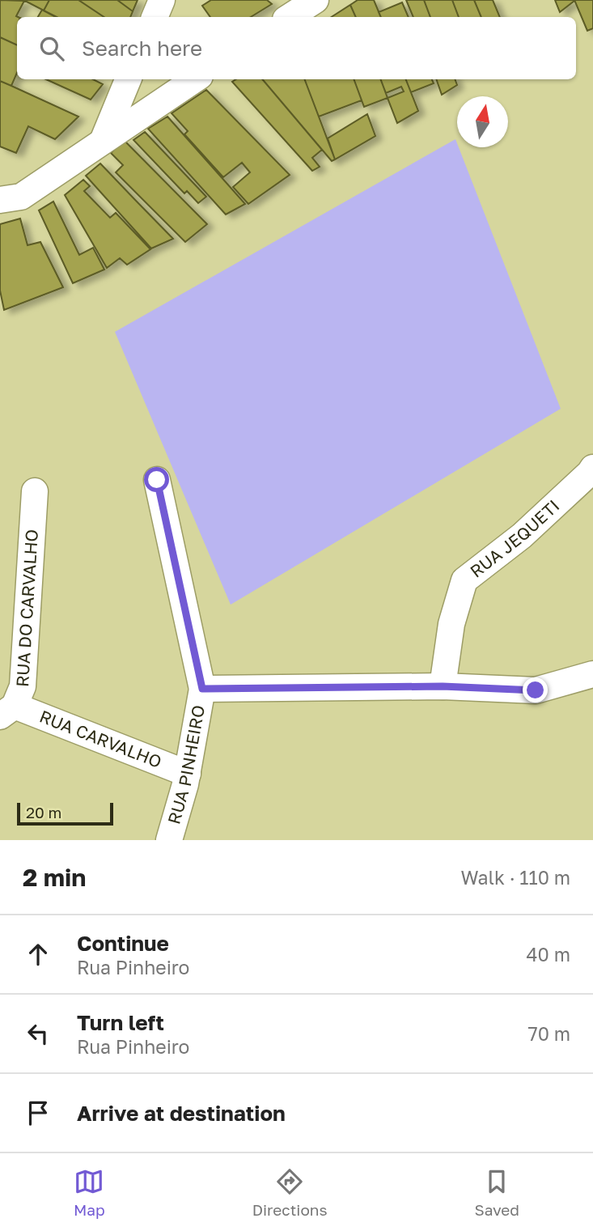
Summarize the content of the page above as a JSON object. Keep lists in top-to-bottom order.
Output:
{
  "streets": {
    "street": [
      "RUA JEQUETI",
      "RUA DO CARVALHO",
      "RUA CARVALHO",
      "RUA PINHEIRO"
    ]
  },
  "crossings": [
    ["RUA JEQUETI", "RUA PINHEIRO"],
    ["RUA DO CARVALHO", "RUA CARVALHO"],
    ["RUA CARVALHO", "RUA PINHEIRO"]
  ],
  "scale_bar": "20 m",
  "north": "top",
  "page": {
    "search": "Search here",
    "scale": "20 m",
    "heading": ["2 min", "Walk · 110 m"],
    "list": [
      ["Continue", "Rua Pinheiro", "40 m"],
      ["Turn left", "Rua Pinheiro", "70 m"],
      "Arrive at destination"
    ],
    "nav": ["Map", "Directions", "Saved"]
  }
}
